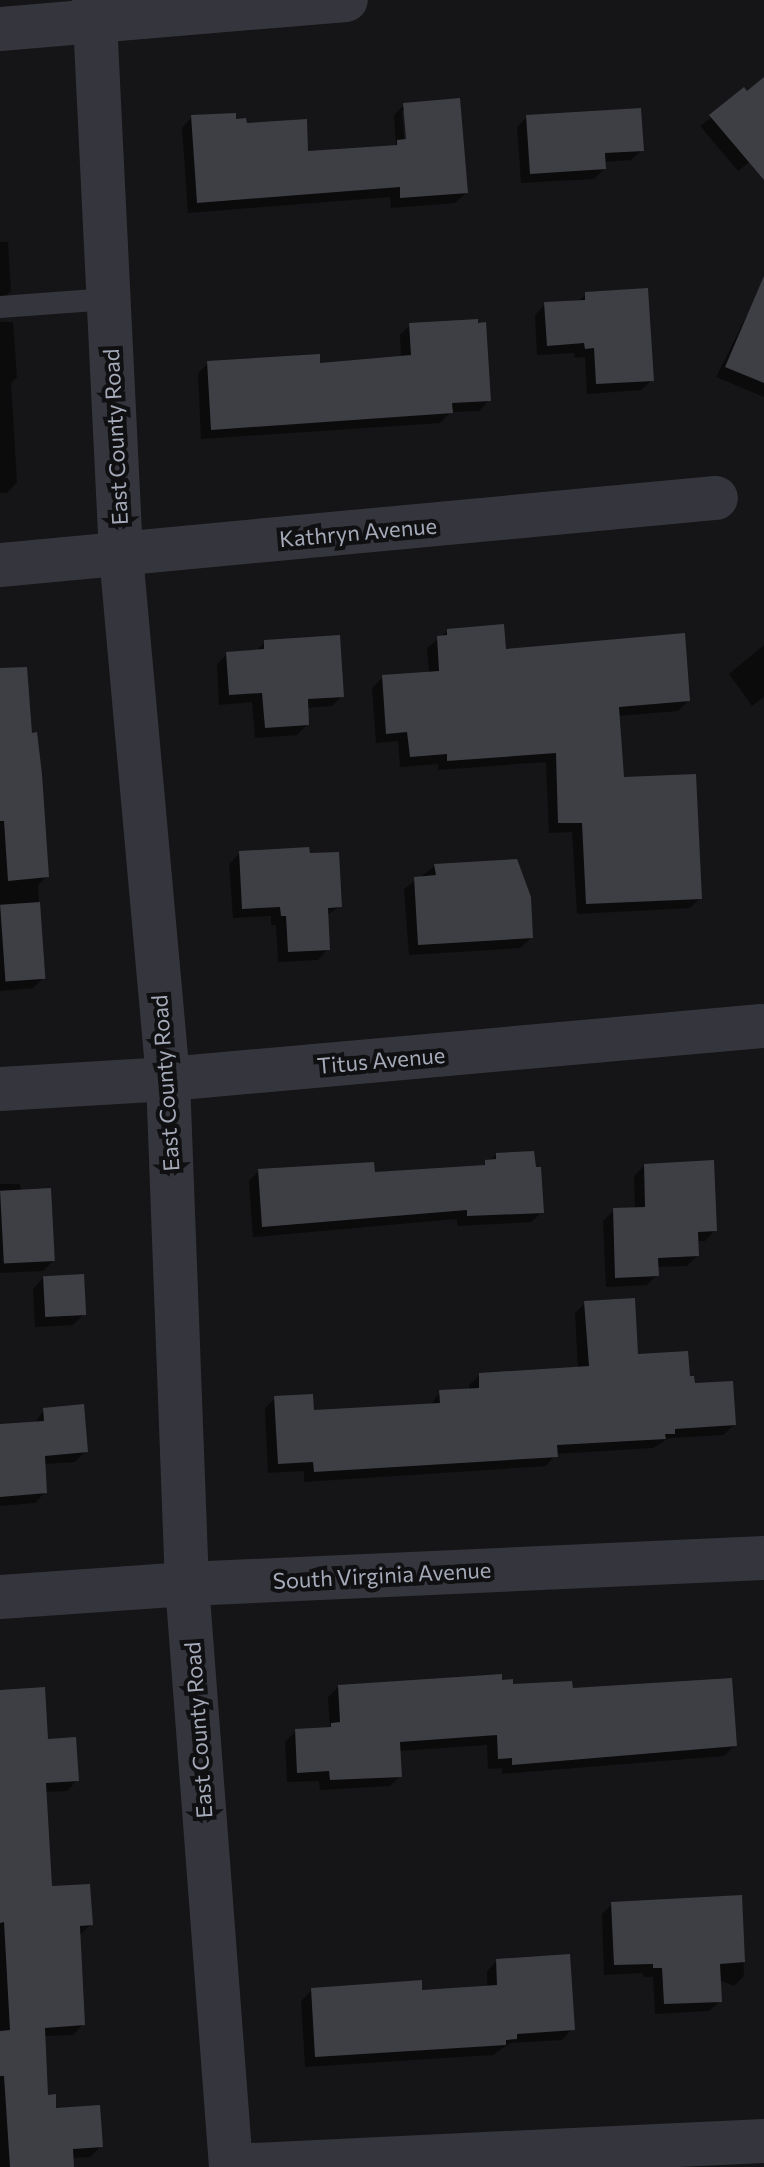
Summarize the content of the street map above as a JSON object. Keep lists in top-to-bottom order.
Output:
{
  "streets": {
    "street": [
      "East County Road",
      "Kathryn Avenue",
      "Titus Avenue",
      "South Virginia Avenue"
    ]
  },
  "crossings": [
    ["East County Road", "Kathryn Avenue"],
    ["East County Road", "Titus Avenue"],
    ["East County Road", "South Virginia Avenue"]
  ]
}
